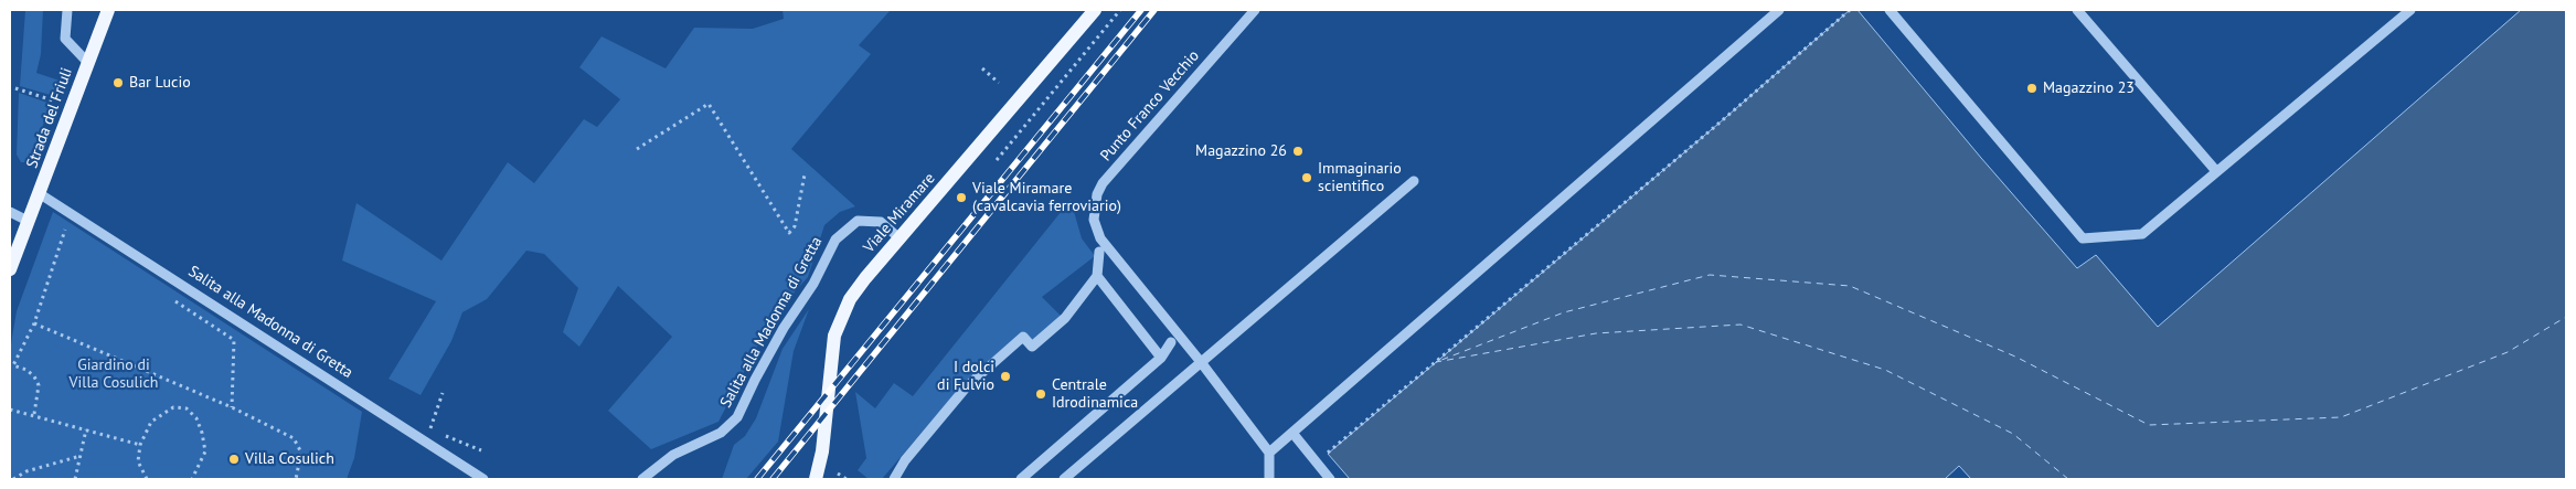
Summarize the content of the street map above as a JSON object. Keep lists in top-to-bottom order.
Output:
{
  "streets": {
    "main road": ["Strada del Friuli", "Viale Miramare"],
    "street": ["Punto Franco Vecchio", "Salita alla Madonna di Gretta"]
  },
  "crossings": [
    ["Strada del Friuli", "Salita alla Madonna di Gretta"],
    ["Viale Miramare", "Salita alla Madonna di Gretta"]
  ],
  "parks": ["Giardino di Villa Cosulich"],
  "places": [
    "Bar Lucio",
    "Magazzino 23",
    "Magazzino 26",
    "Immaginario scientifico",
    "Viale Miramare (cavalcavia ferroviario)",
    "I dolci di Fulvio",
    "Centrale Idrodinamica",
    "Villa Cosulich"
  ]
}
